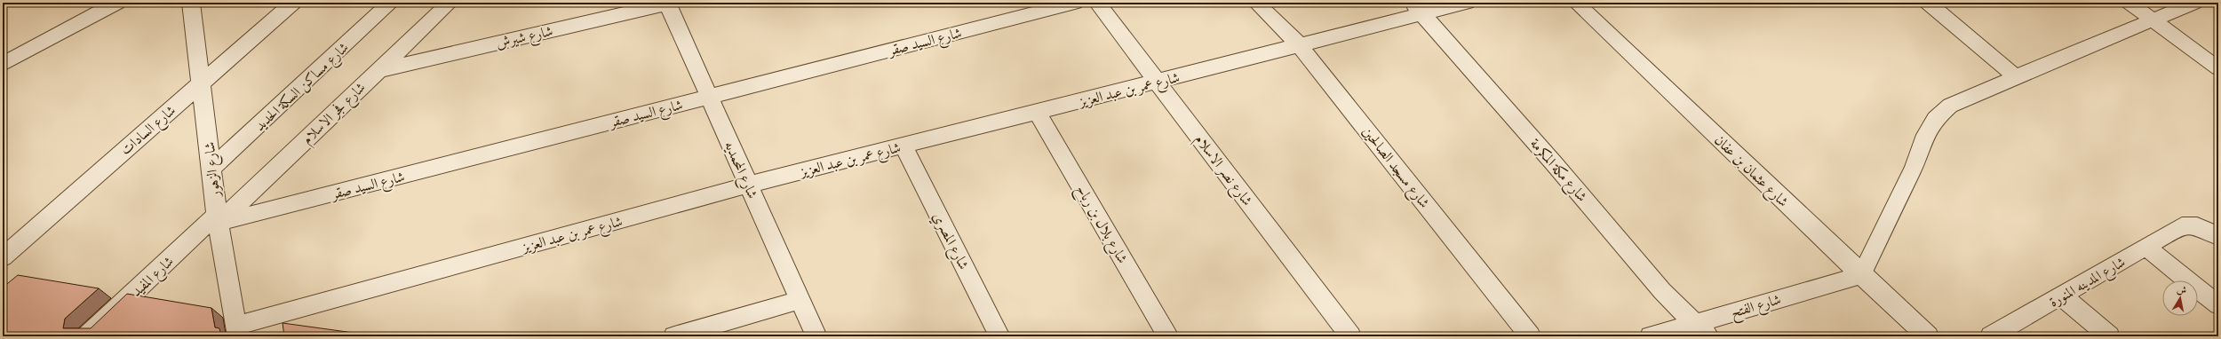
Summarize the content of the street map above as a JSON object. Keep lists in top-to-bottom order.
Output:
{
  "streets": {
    "street": [
      "شارع شيرش",
      "شارع السيد صقر",
      "شارع مساكن السكة الحديد",
      "شارع عمر بن عبد العزيز",
      "شارع فجر الاسلام",
      "شارع السادات",
      "شارع مسجد الصالحين",
      "شارع الزهور",
      "شارع المحمديه",
      "شارع نصر الاسلام",
      "شارع مكة المكرمة",
      "شارع عثمان بن عفان",
      "شارع بلال بن رباح",
      "شارع المصري",
      "شارع المفيد",
      "شارع المدينه المنورة",
      "شارع الفتح"
    ]
  },
  "crossings": [
    ["شارع شيرش", "شارع فجر الاسلام"],
    ["شارع شيرش", "شارع المحمديه"],
    ["شارع السيد صقر", "شارع فجر الاسلام"],
    ["شارع السيد صقر", "شارع الزهور"],
    ["شارع السيد صقر", "شارع المحمديه"],
    ["شارع السيد صقر", "شارع المفيد"],
    ["شارع مساكن السكة الحديد", "شارع الزهور"],
    ["شارع عمر بن عبد العزيز", "شارع مسجد الصالحين"],
    ["شارع عمر بن عبد العزيز", "شارع الزهور"],
    ["شارع عمر بن عبد العزيز", "شارع المحمديه"],
    ["شارع عمر بن عبد العزيز", "شارع نصر الاسلام"],
    ["شارع عمر بن عبد العزيز", "شارع مكة المكرمة"],
    ["شارع عمر بن عبد العزيز", "شارع بلال بن رباح"],
    ["شارع عمر بن عبد العزيز", "شارع المصري"],
    ["شارع فجر الاسلام", "شارع الزهور"],
    ["شارع فجر الاسلام", "شارع المفيد"],
    ["شارع السادات", "شارع الزهور"],
    ["شارع الزهور", "شارع المفيد"],
    ["شارع مكة المكرمة", "شارع الفتح"],
    ["شارع عثمان بن عفان", "شارع الفتح"]
  ],
  "north": "top"
}
